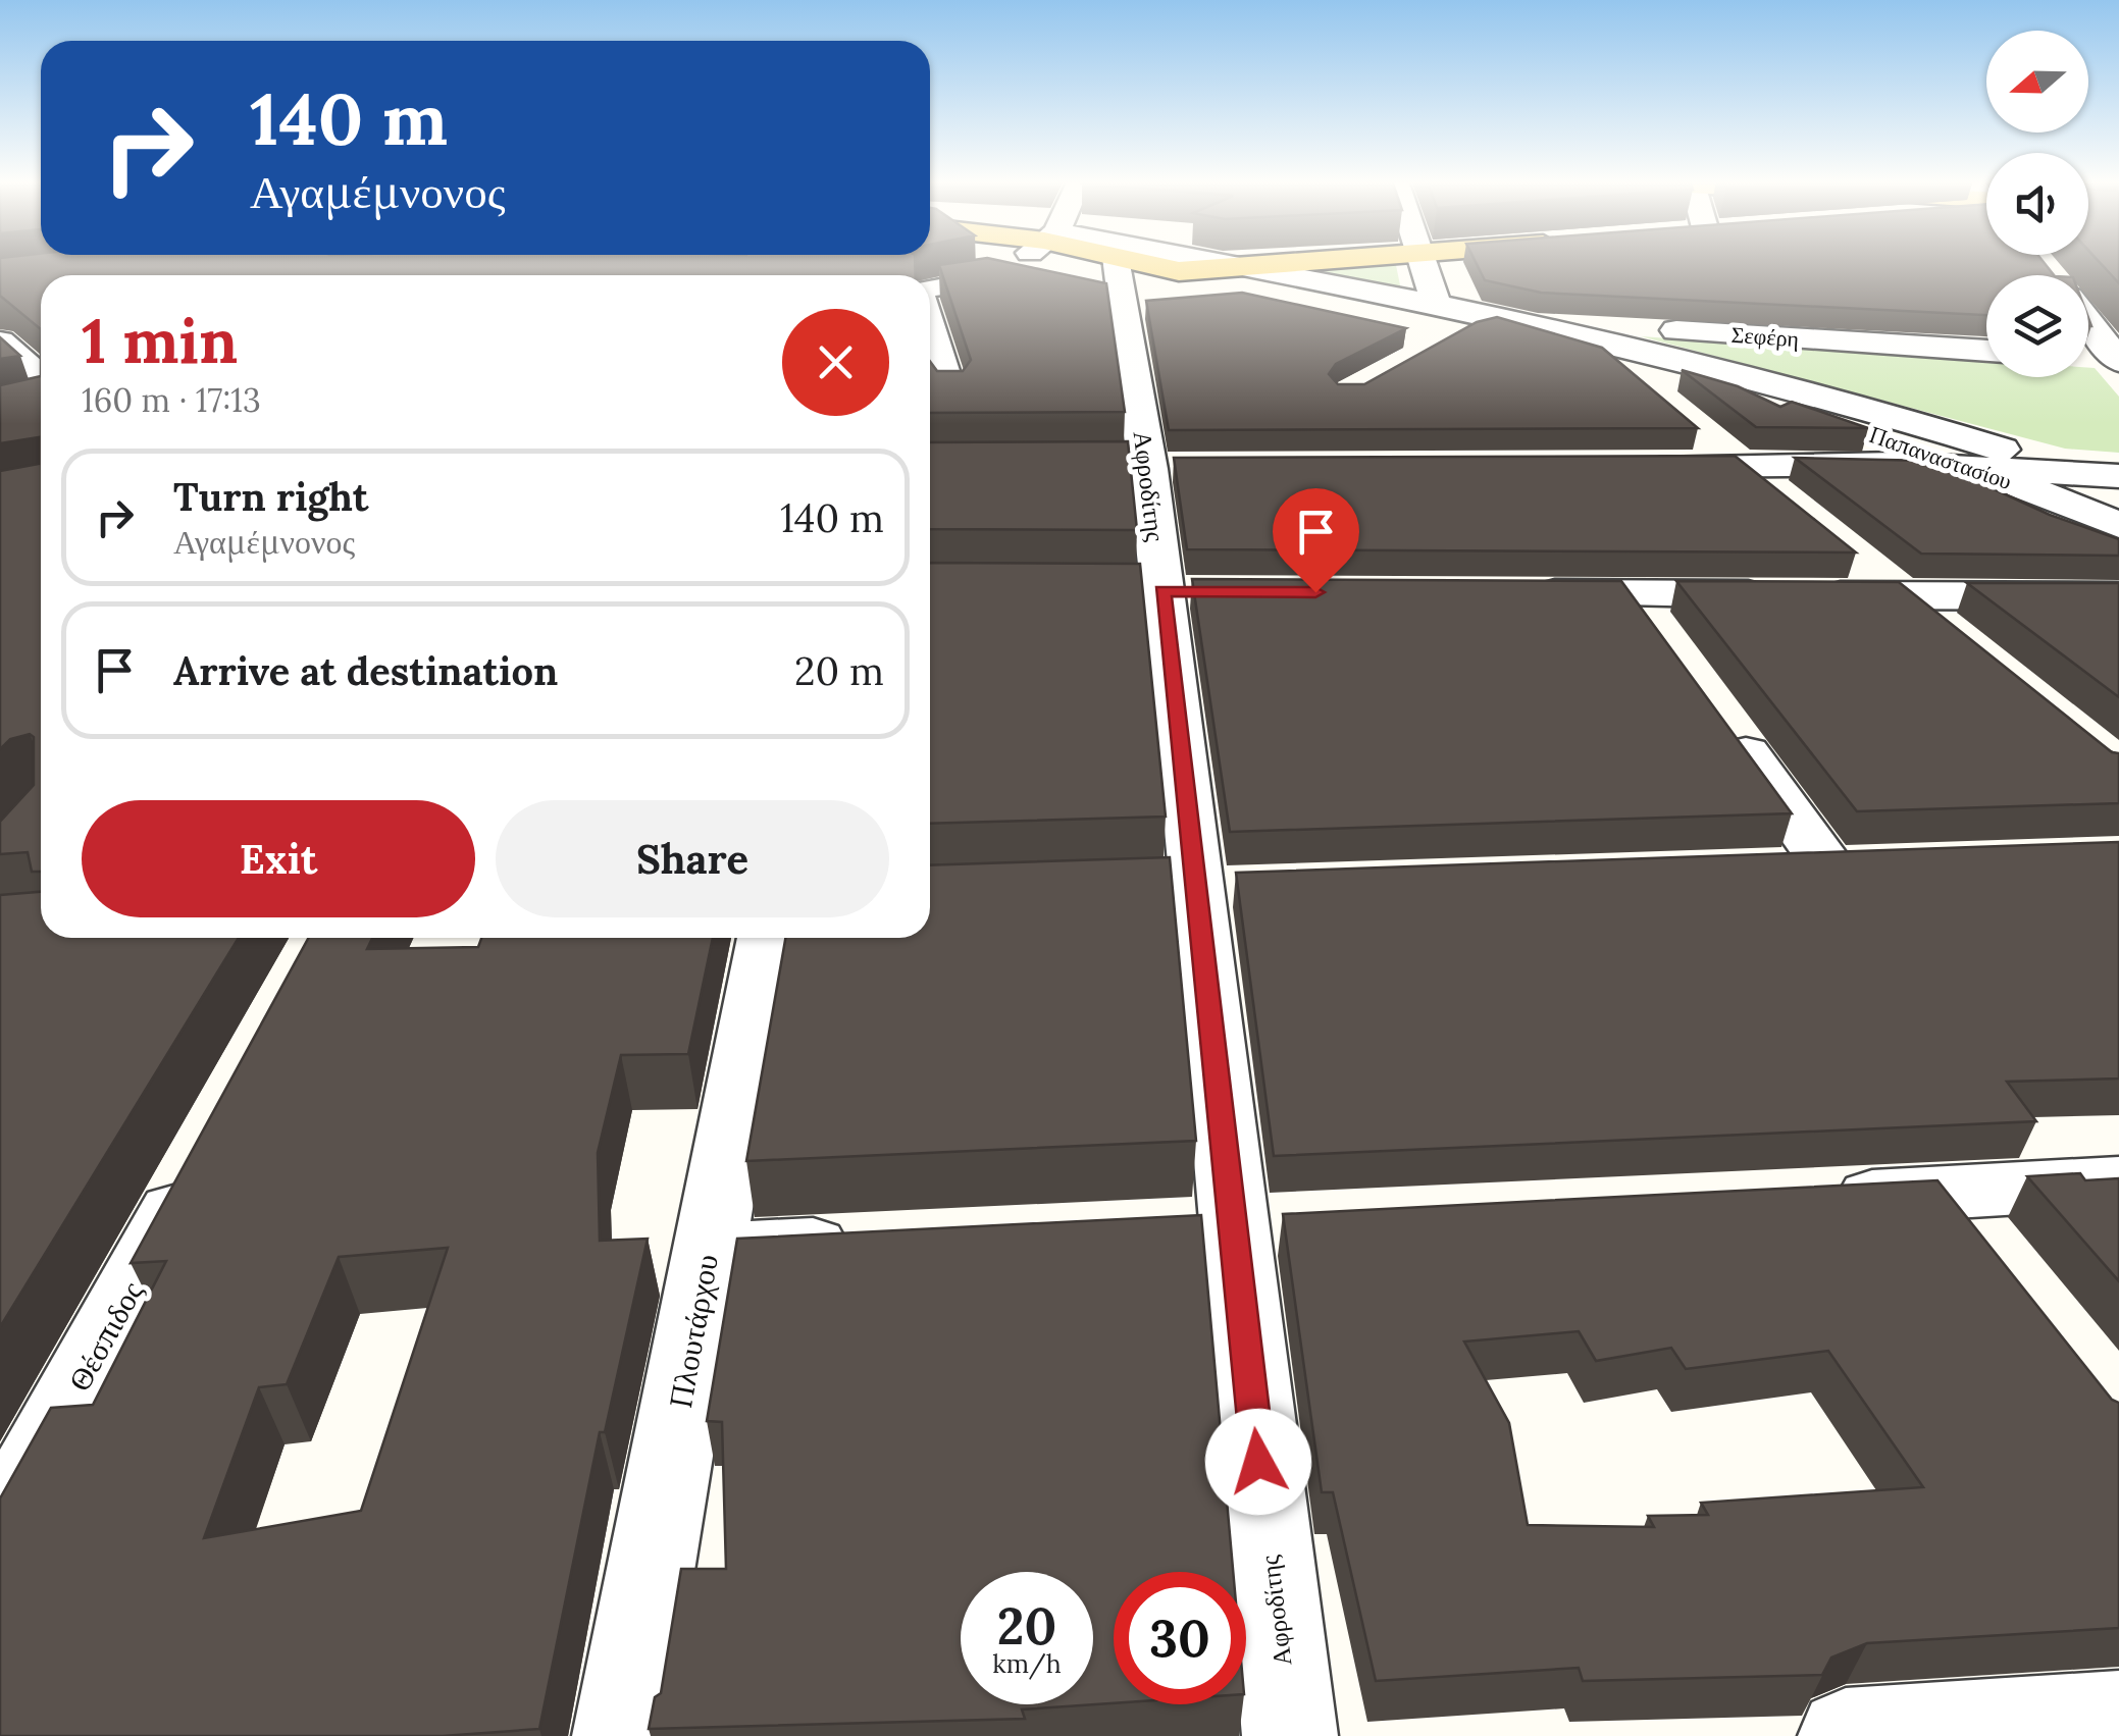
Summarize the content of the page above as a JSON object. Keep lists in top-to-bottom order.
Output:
{
  "streets": {
    "main road": ["Παπαναστασίου"],
    "street": [
      "Σεφέρη",
      "Αφροδίτης",
      "Πλουτάρχου",
      "Θέσπιδος"
    ]
  },
  "crossings": [
    ["Σεφέρη", "Παπαναστασίου"],
    ["Παπαναστασίου", "Αφροδίτης"]
  ],
  "north": "left",
  "page": {
    "turn": ["140 m", "Αγαμέμνονος"],
    "heading": ["1 min", "160 m · 17:13"],
    "list": [
      {
        "name": "Turn right",
        "note": "Αγαμέμνονος",
        "value": "140 m"
      },
      {
        "name": "Arrive at destination",
        "value": "20 m"
      }
    ],
    "buttons": ["Exit", "Share"],
    "speed": "20 km/h",
    "limit": "30"
  }
}
